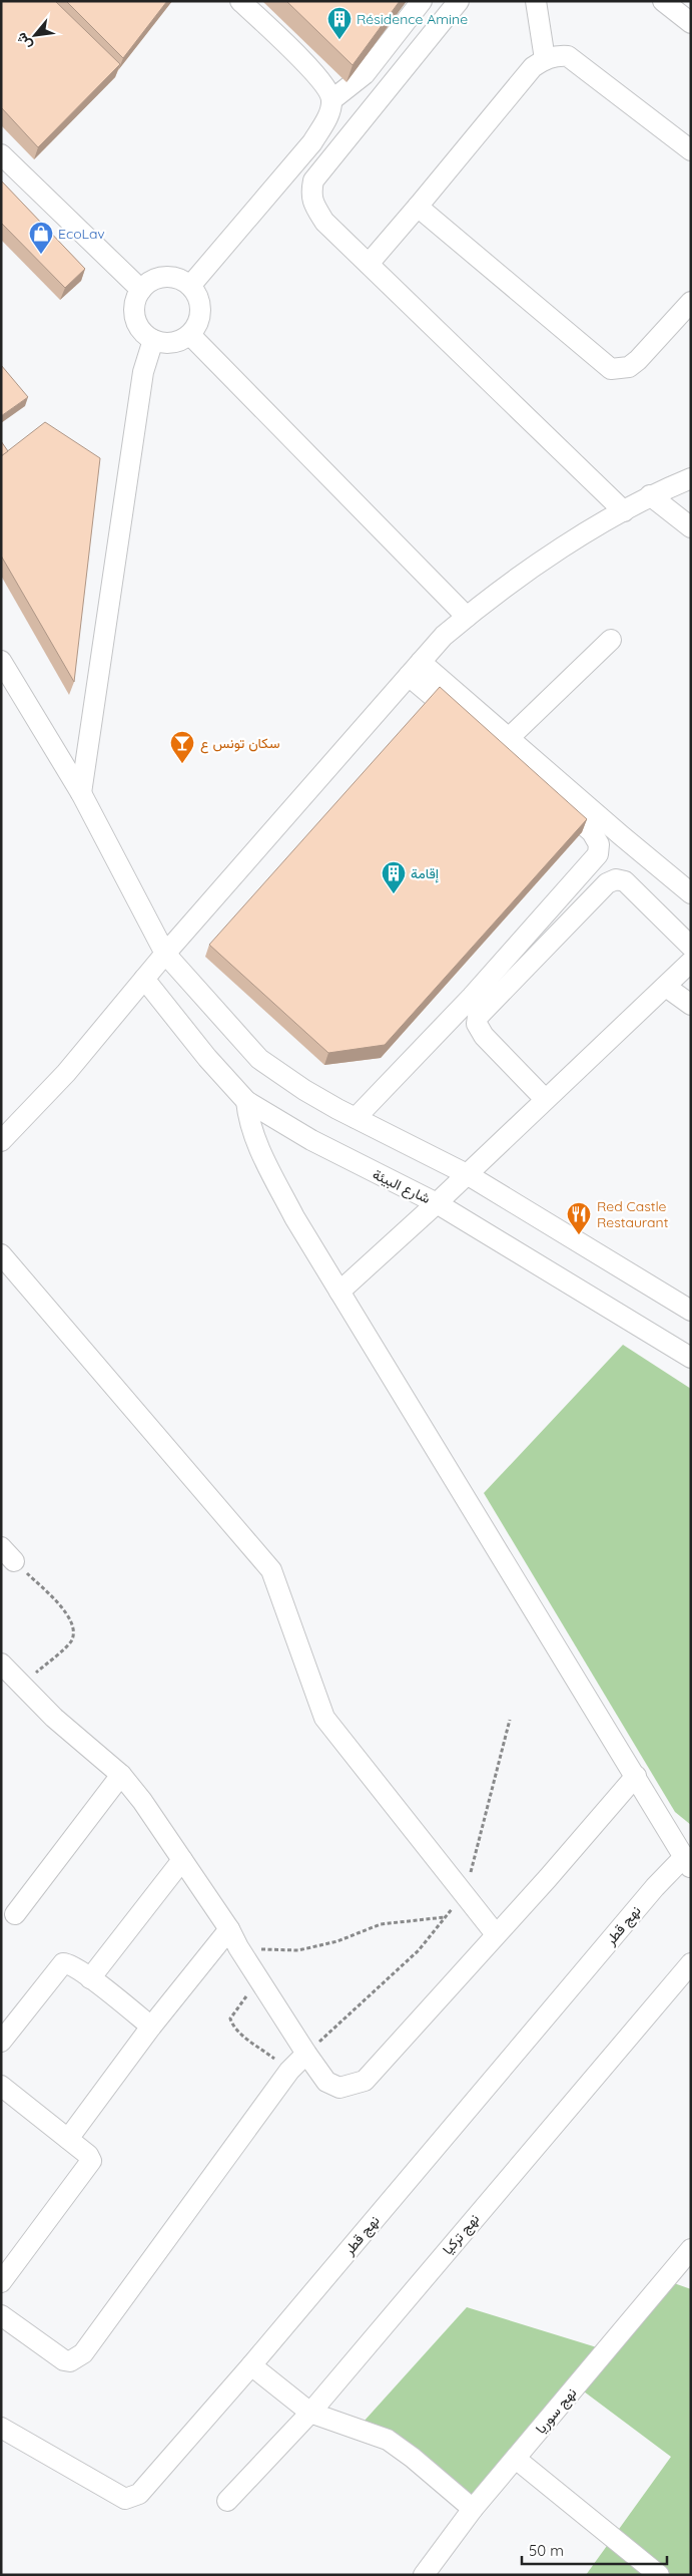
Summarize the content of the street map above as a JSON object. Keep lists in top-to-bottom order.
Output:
{
  "streets": {
    "street": [
      "شارع البيئة",
      "نهج قطر",
      "نهج تركيا",
      "نهج سوريا"
    ]
  },
  "places": {
    "building": ["Résidence Amine", "إقامة"],
    "shop": ["EcoLav"],
    "bar": ["سكان تونس ع"],
    "restaurant": ["Red Castle Restaurant"]
  },
  "scale_bar": "50 m",
  "north": "bottom left"
}
